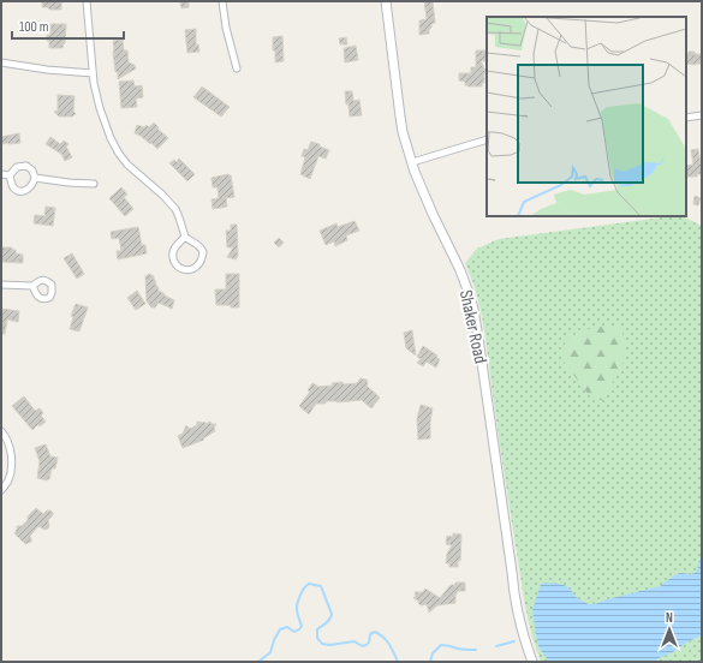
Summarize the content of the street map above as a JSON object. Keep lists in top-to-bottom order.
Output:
{
  "streets": {
    "main road": ["Shaker Road"]
  },
  "scale_bar": "100 m",
  "north": "top"
}
